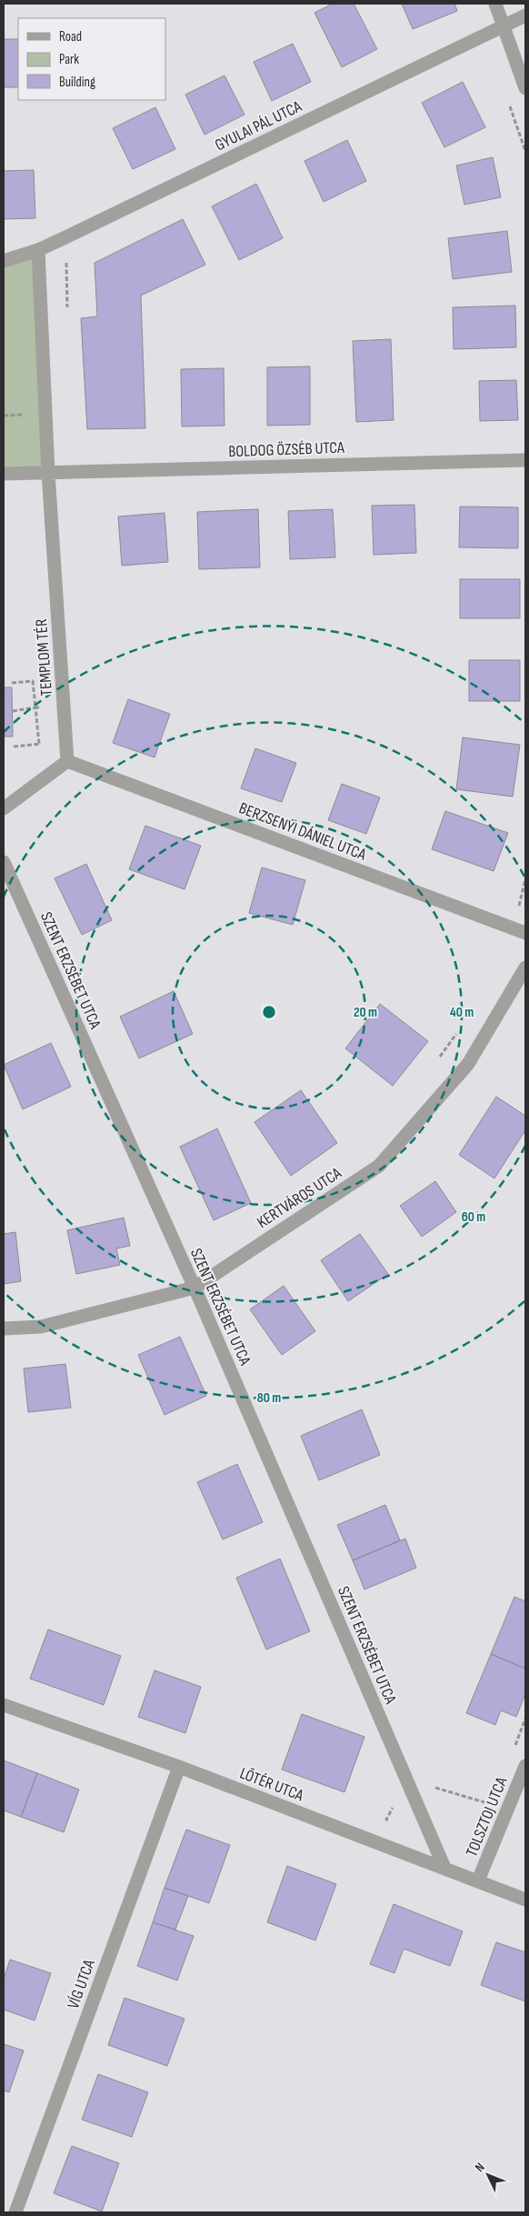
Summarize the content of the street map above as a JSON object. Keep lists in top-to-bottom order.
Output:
{
  "streets": {
    "street": [
      "GYULAI PÁL UTCA",
      "BOLDOG ÖZSÉB UTCA",
      "TEMPLOM TÉR",
      "BERZSENYI DÁNIEL UTCA",
      "SZENT ERZSÉBET UTCA",
      "KERTVÁROS UTCA",
      "LŐTÉR UTCA",
      "TOLSZTOJ UTCA",
      "VÍG UTCA"
    ]
  },
  "crossings": [
    ["GYULAI PÁL UTCA", "TEMPLOM TÉR"],
    ["BOLDOG ÖZSÉB UTCA", "TEMPLOM TÉR"],
    ["TEMPLOM TÉR", "BERZSENYI DÁNIEL UTCA"],
    ["SZENT ERZSÉBET UTCA", "KERTVÁROS UTCA"],
    ["SZENT ERZSÉBET UTCA", "LŐTÉR UTCA"],
    ["LŐTÉR UTCA", "TOLSZTOJ UTCA"],
    ["LŐTÉR UTCA", "VÍG UTCA"]
  ],
  "legend": ["Road", "Park", "Building"],
  "north": "top left",
  "rings": [
    "20 m",
    "40 m",
    "60 m",
    "80 m"
  ]
}
